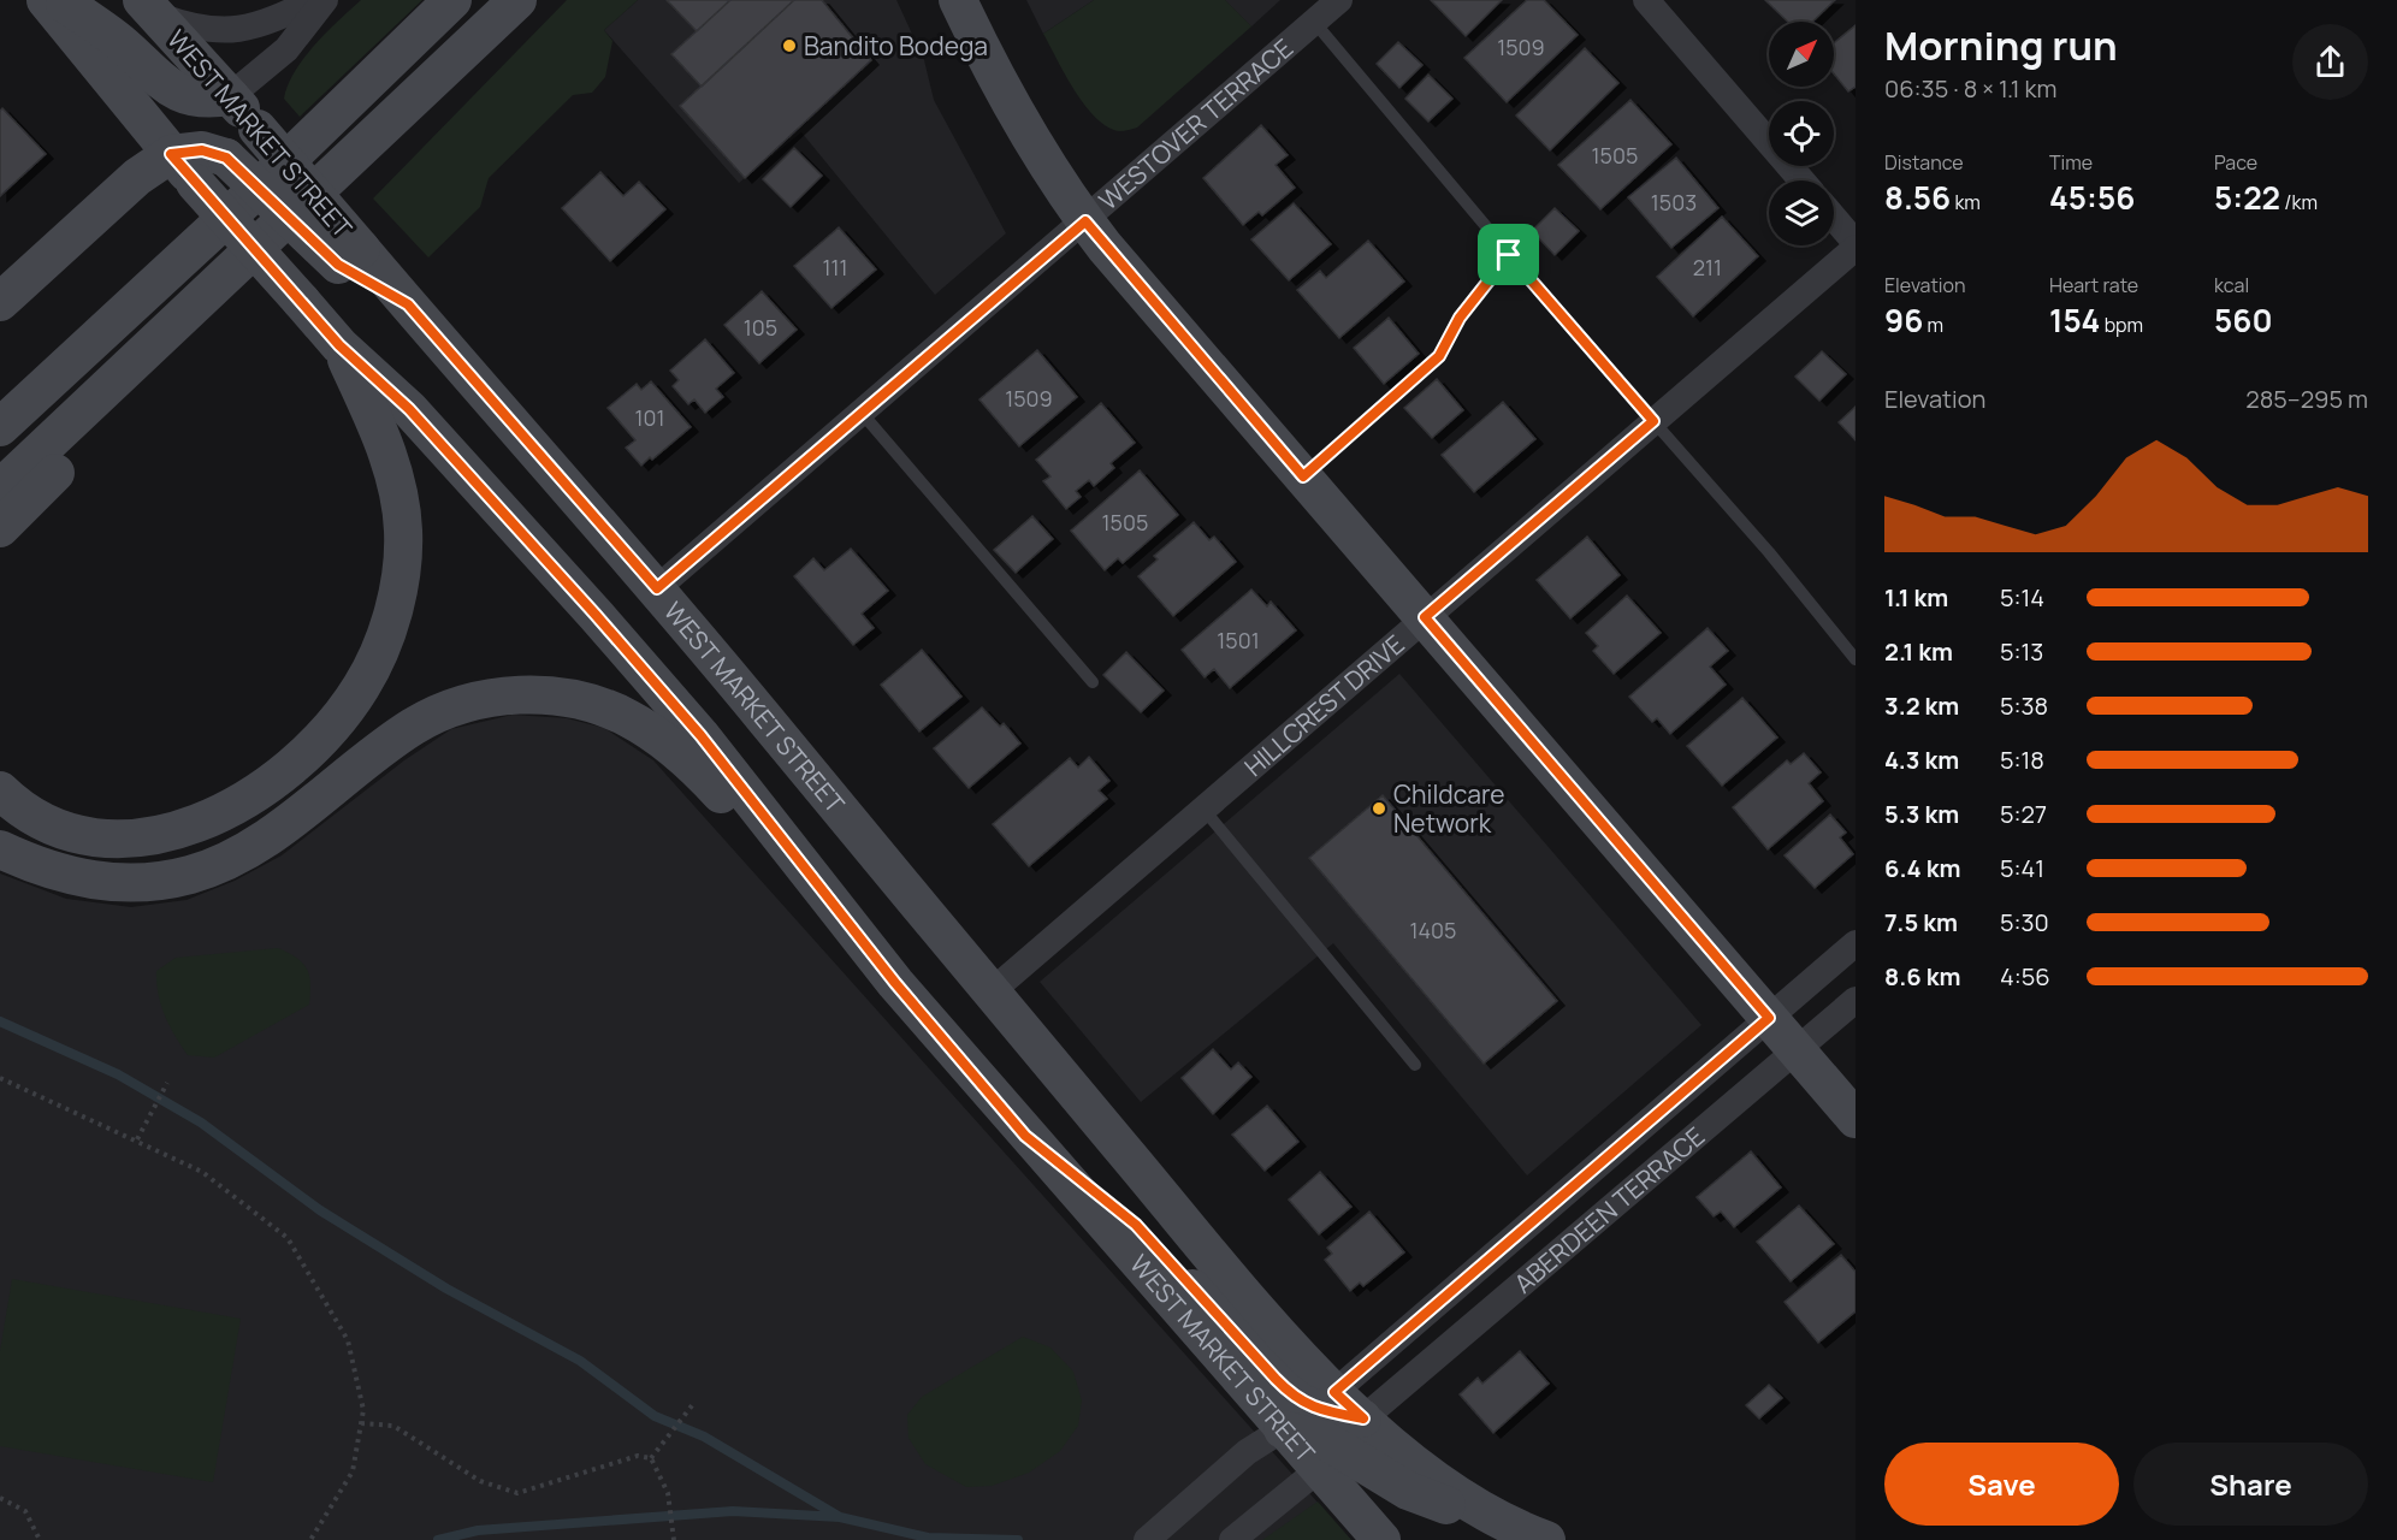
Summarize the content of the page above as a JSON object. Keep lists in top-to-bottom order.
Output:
{
  "streets": {
    "main road": ["WEST MARKET STREET"],
    "street": ["WESTOVER TERRACE", "HILLCREST DRIVE", "ABERDEEN TERRACE"]
  },
  "crossings": [
    ["WESTOVER TERRACE", "WEST MARKET STREET"],
    ["WEST MARKET STREET", "HILLCREST DRIVE"],
    ["WEST MARKET STREET", "ABERDEEN TERRACE"]
  ],
  "places": ["Bandito Bodega", "Childcare Network"],
  "house_numbers": [
    "1509",
    "1505",
    "1503",
    "111",
    "211",
    "105",
    "1509",
    "101",
    "1505",
    "1501",
    "1405"
  ],
  "north": "top right",
  "page": {
    "heading": ["Morning run", "06:35 · 8 × 1.1 km"],
    "stats": [
      ["Distance", "8.56 km"],
      ["Time", "45:56"],
      ["Pace", "5:22 /km"],
      ["Elevation", "96 m"],
      ["Heart rate", "154 bpm"],
      ["kcal", "560"]
    ],
    "chart": ["Elevation", "285–295 m"],
    "list": [
      {
        "name": "1.1 km",
        "note": "5:14"
      },
      {
        "name": "2.1 km",
        "note": "5:13"
      },
      {
        "name": "3.2 km",
        "note": "5:38"
      },
      {
        "name": "4.3 km",
        "note": "5:18"
      },
      {
        "name": "5.3 km",
        "note": "5:27"
      },
      {
        "name": "6.4 km",
        "note": "5:41"
      },
      {
        "name": "7.5 km",
        "note": "5:30"
      },
      {
        "name": "8.6 km",
        "note": "4:56"
      }
    ],
    "buttons": ["Save", "Share"]
  }
}
